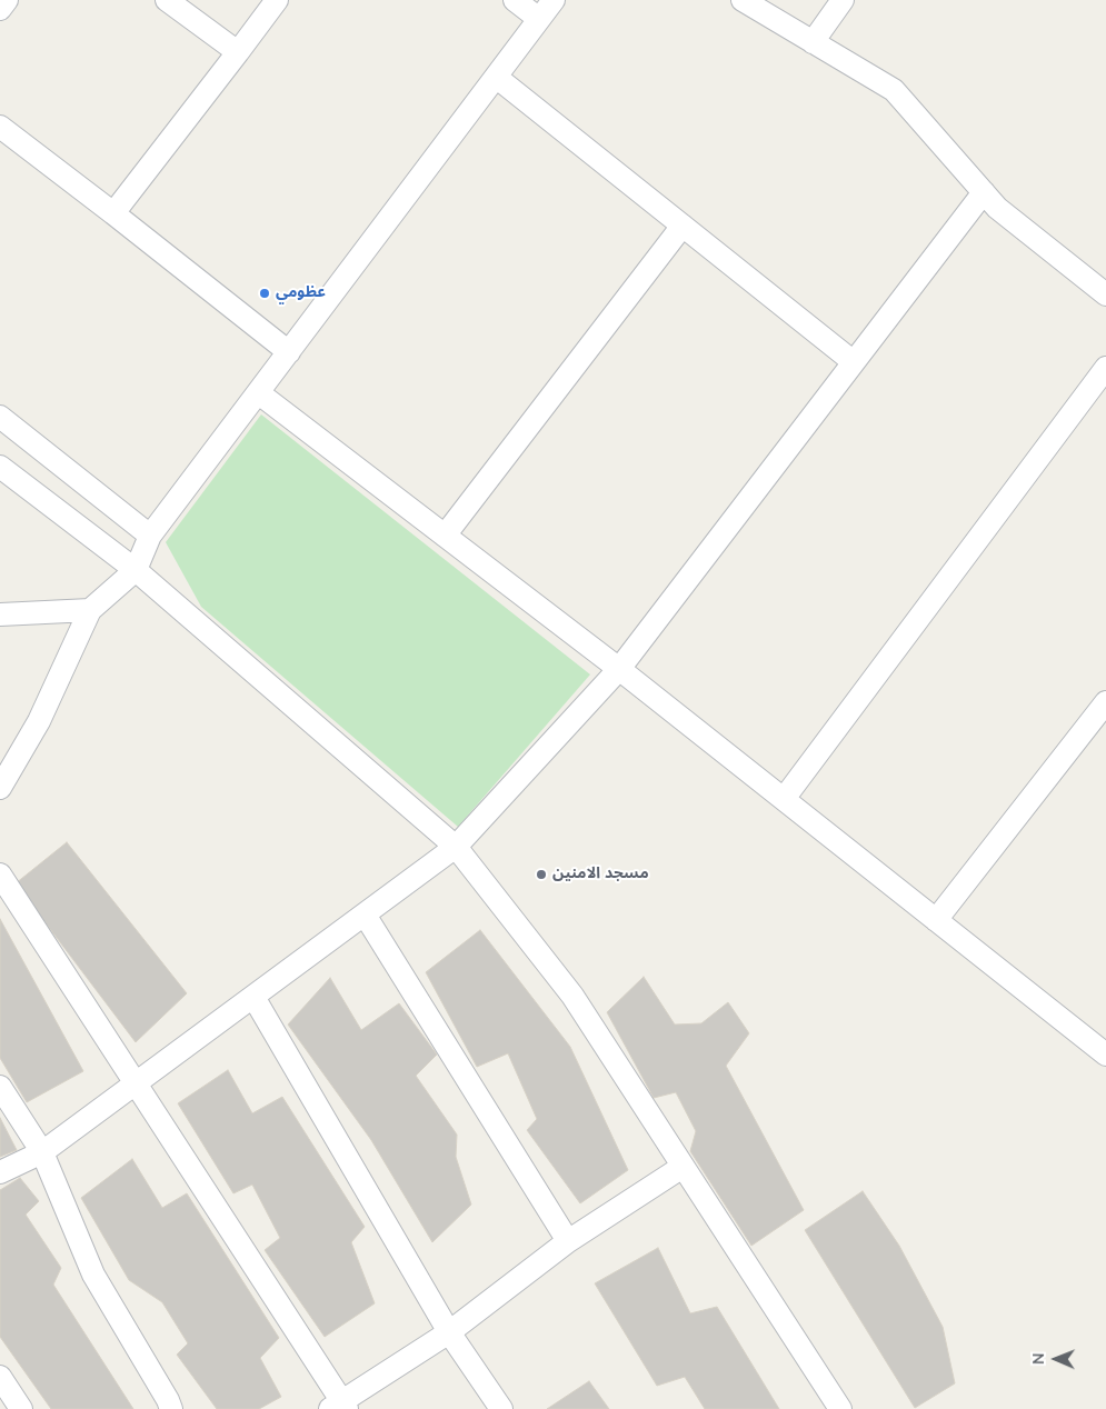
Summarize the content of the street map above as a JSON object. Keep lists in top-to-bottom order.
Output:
{
  "places": ["عظومي", "مسجد الامنين"],
  "north": "left"
}
